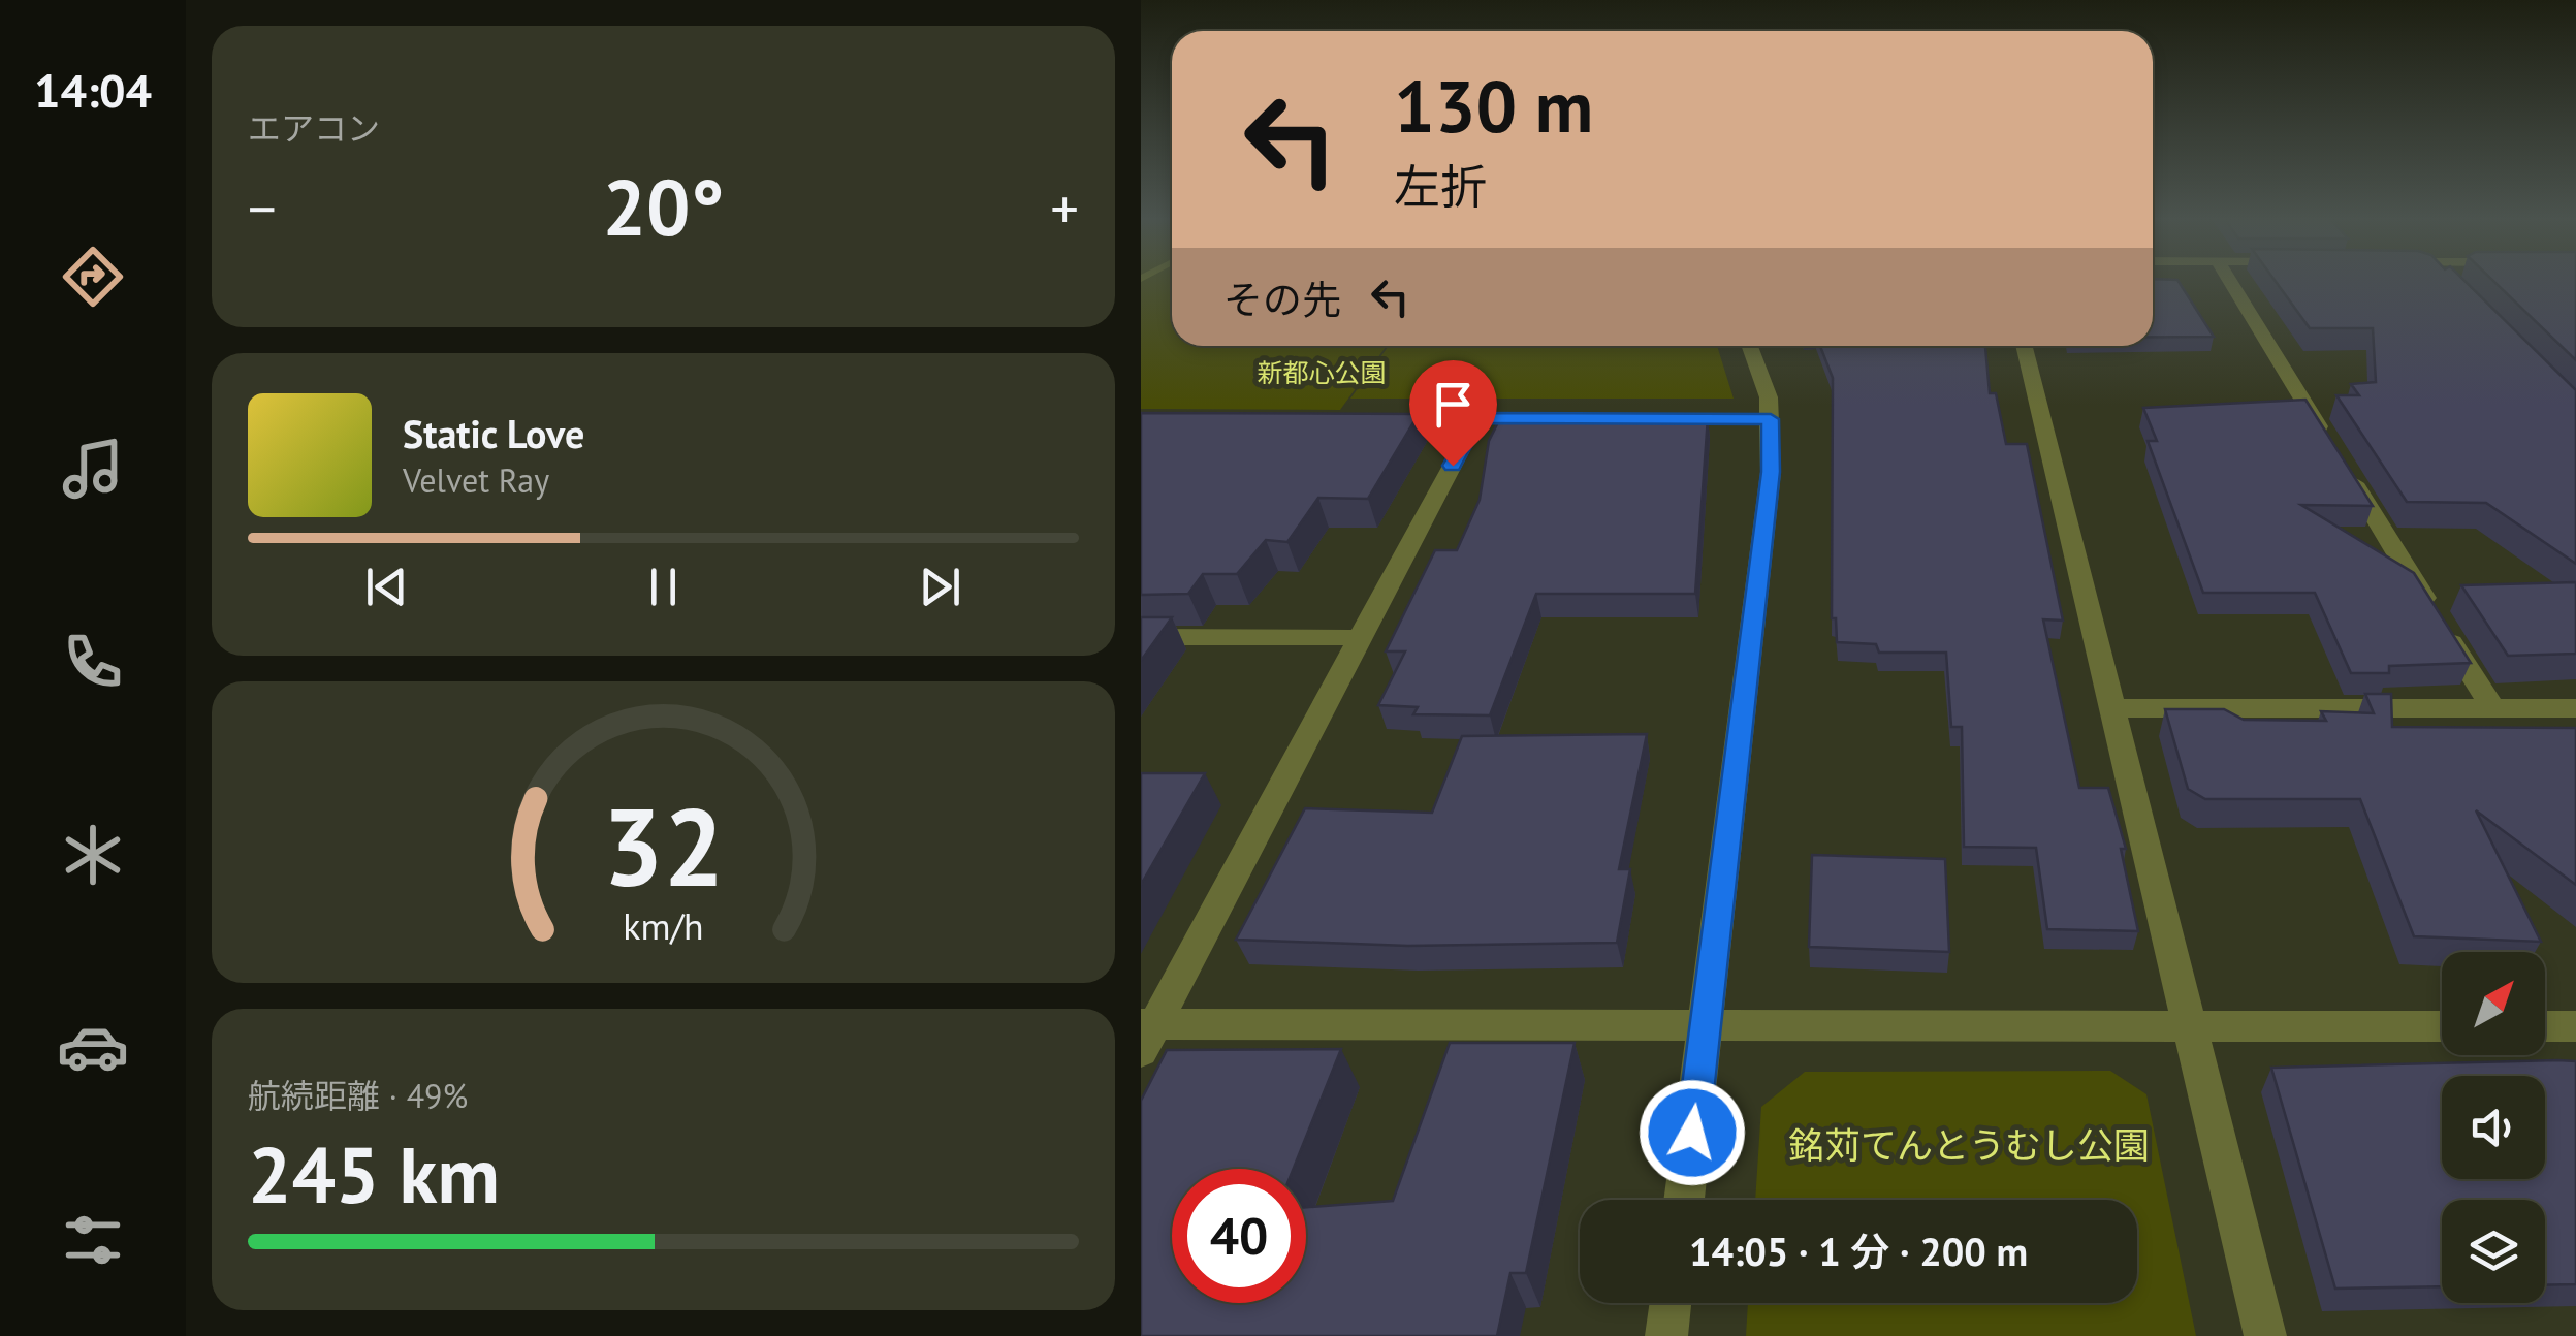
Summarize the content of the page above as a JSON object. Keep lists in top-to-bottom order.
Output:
{
  "parks": ["新都心公園", "銘苅てんとうむし公園"],
  "north": "top right",
  "page": {
    "tabs": "14:04",
    "tile": [
      "エアコン",
      ["航続距離 · 49%", "245 km"]
    ],
    "turn": ["130 m", "左折"],
    "heat": ["−", "20°", "+"],
    "then": "その先",
    "song": ["Static Love", "Velvet Ray"],
    "limit": "40",
    "trip": "14:05 · 1 分 · 200 m",
    "gauge": ["32", "km/h"]
  }
}
